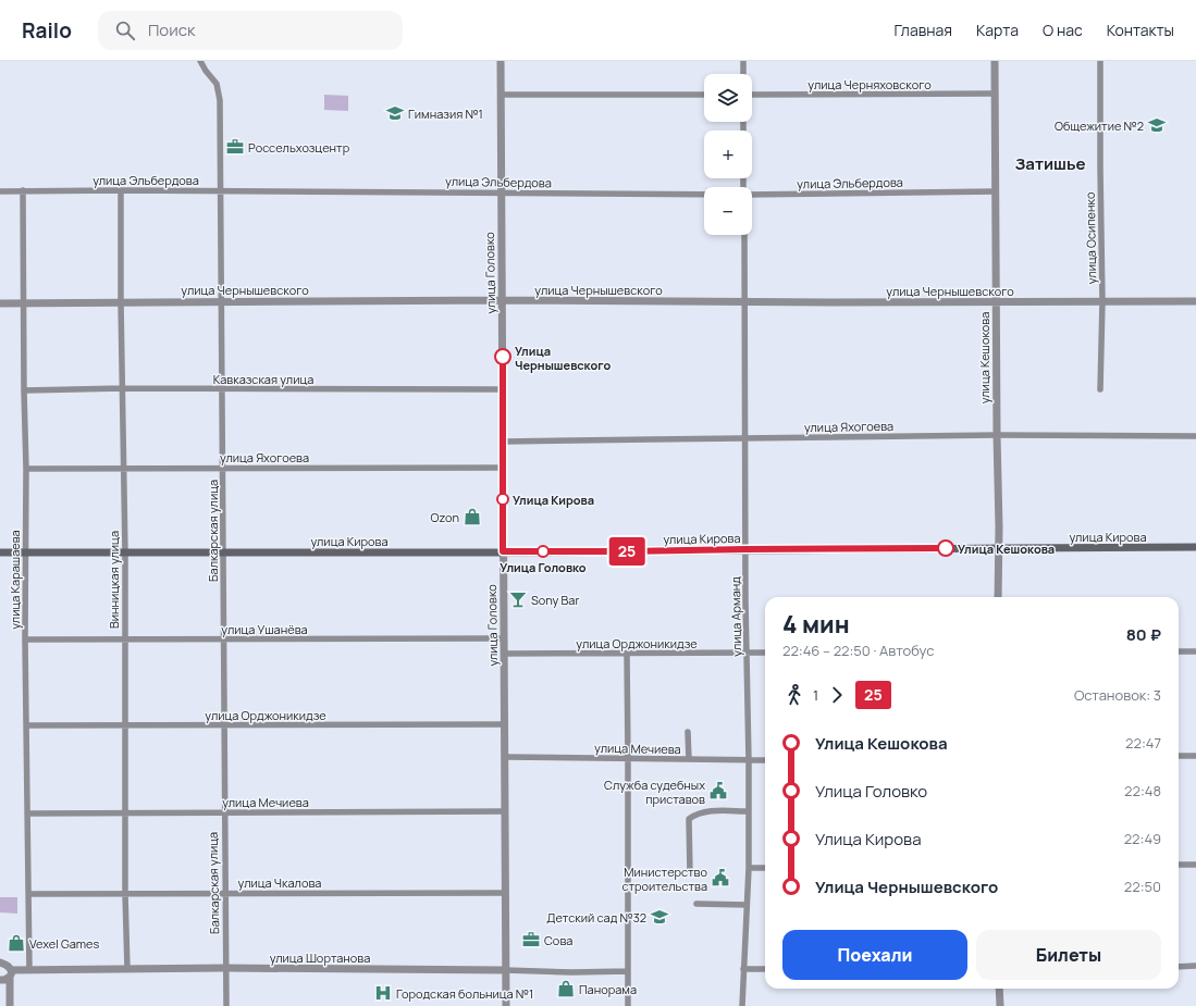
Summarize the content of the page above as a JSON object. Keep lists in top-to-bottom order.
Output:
{
  "streets": {
    "main road": ["улица Кирова"],
    "street": [
      "улица Черняховского",
      "улица Эльбердова",
      "улица Осипенко",
      "улица Головко",
      "улица Чернышевского",
      "улица Кешокова",
      "Кавказская улица",
      "улица Яхогоева",
      "Балкарская улица",
      "улица Карашаева",
      "Винницкая улица",
      "улица Арманд",
      "улица Ушанёва",
      "улица Орджоникидзе",
      "улица Мечиева",
      "улица Чкалова",
      "улица Шортанова"
    ]
  },
  "crossings": [
    ["улица Черняховского", "улица Кешокова"],
    ["улица Эльбердова", "улица Головко"],
    ["улица Эльбердова", "улица Кешокова"],
    ["улица Эльбердова", "Балкарская улица"],
    ["улица Эльбердова", "улица Карашаева"],
    ["улица Эльбердова", "Винницкая улица"],
    ["улица Осипенко", "улица Чернышевского"],
    ["улица Головко", "улица Чернышевского"],
    ["улица Головко", "Кавказская улица"],
    ["улица Головко", "улица Яхогоева"],
    ["улица Головко", "улица Кирова"],
    ["улица Головко", "улица Ушанёва"],
    ["улица Головко", "улица Орджоникидзе"],
    ["улица Головко", "улица Мечиева"],
    ["улица Головко", "улица Чкалова"],
    ["улица Головко", "улица Шортанова"],
    ["улица Чернышевского", "улица Кешокова"],
    ["улица Чернышевского", "Балкарская улица"],
    ["улица Чернышевского", "улица Карашаева"],
    ["улица Чернышевского", "Винницкая улица"],
    ["улица Чернышевского", "улица Арманд"],
    ["улица Кешокова", "улица Яхогоева"],
    ["улица Кешокова", "улица Кирова"],
    ["Кавказская улица", "Балкарская улица"],
    ["Кавказская улица", "улица Карашаева"],
    ["Кавказская улица", "Винницкая улица"],
    ["улица Яхогоева", "Балкарская улица"],
    ["улица Яхогоева", "улица Карашаева"],
    ["улица Яхогоева", "Винницкая улица"],
    ["улица Яхогоева", "улица Арманд"],
    ["Балкарская улица", "улица Кирова"],
    ["Балкарская улица", "улица Ушанёва"],
    ["Балкарская улица", "улица Орджоникидзе"],
    ["Балкарская улица", "улица Мечиева"],
    ["Балкарская улица", "улица Чкалова"],
    ["Балкарская улица", "улица Шортанова"],
    ["улица Кирова", "улица Карашаева"],
    ["улица Кирова", "Винницкая улица"],
    ["улица Кирова", "улица Арманд"],
    ["улица Карашаева", "улица Ушанёва"],
    ["улица Карашаева", "улица Орджоникидзе"],
    ["улица Карашаева", "улица Мечиева"],
    ["улица Карашаева", "улица Чкалова"],
    ["улица Карашаева", "улица Шортанова"],
    ["Винницкая улица", "улица Ушанёва"],
    ["Винницкая улица", "улица Орджоникидзе"],
    ["Винницкая улица", "улица Мечиева"],
    ["Винницкая улица", "улица Чкалова"],
    ["Винницкая улица", "улица Шортанова"],
    ["улица Арманд", "улица Орджоникидзе"],
    ["улица Арманд", "улица Мечиева"]
  ],
  "districts": ["Затишье"],
  "places": {
    "school or university": ["Гимназия №1", "Общежитие №2", "Детский сад №32"],
    "office": ["Россельхозцентр", "Сова"],
    "other": [
      "Улица Чернышевского",
      "Улица Кирова",
      "Улица Кешокова",
      "Улица Головко"
    ],
    "shop": ["Ozon", "Vexel Games", "Панорама"],
    "bar": ["Sony Bar"],
    "public building": ["Служба судебных приставов", "Министерство строительства"],
    "hospital": ["Городская больница №1"]
  },
  "lines": ["bus line 25"],
  "page": {
    "header": "Railo",
    "search": "Поиск",
    "nav": [
      "Главная",
      "Карта",
      "О нас",
      "Контакты"
    ],
    "on_map": "25",
    "map_buttons": ["+", "−"],
    "heading": ["4 мин", "22:46 – 22:50 · Автобус", "80 ₽"],
    "legs": ["1", "25", "Остановок: 3"],
    "list": [
      {
        "name": "Улица Кешокова",
        "value": "22:47"
      },
      {
        "name": "Улица Головко",
        "value": "22:48"
      },
      {
        "name": "Улица Кирова",
        "value": "22:49"
      },
      {
        "name": "Улица Чернышевского",
        "value": "22:50"
      }
    ],
    "buttons": ["Поехали", "Билеты"]
  }
}
